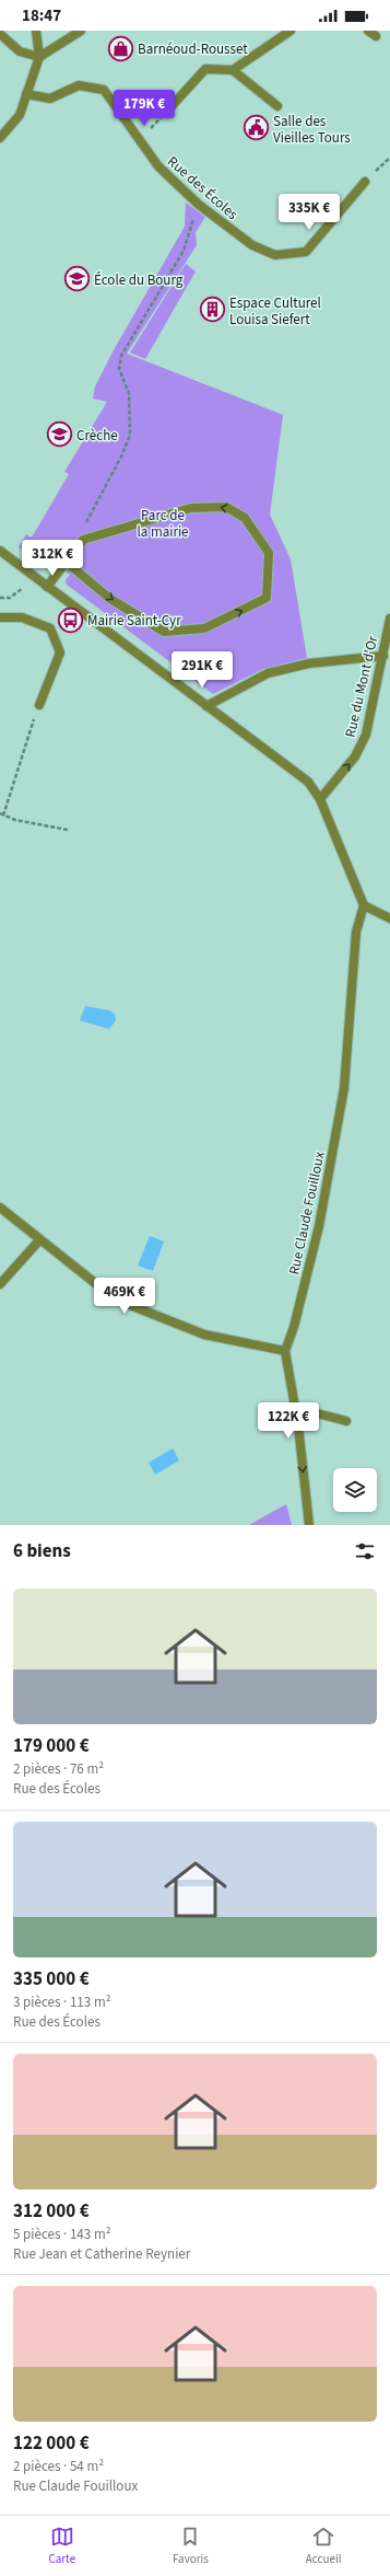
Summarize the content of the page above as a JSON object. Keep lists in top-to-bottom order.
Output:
{
  "streets": {
    "street": ["Rue des Écoles", "Rue du Mont d'Or", "Rue Claude Fouilloux"]
  },
  "one_way": ["Rue du Mont d'Or"],
  "parks": ["Parc de la mairie"],
  "places": {
    "shop": ["Barnéoud-Rousset"],
    "public building": ["Salle des Vieilles Tours"],
    "school or university": ["École du Bourg", "Crèche"],
    "building": ["Espace Culturel Louisa Siefert"],
    "bus stop": ["Mairie Saint-Cyr"]
  },
  "page": {
    "status": "18:47",
    "price": [
      "179K €",
      "335K €",
      "312K €",
      "291K €",
      "469K €",
      "122K €"
    ],
    "heading": "6 biens",
    "list": [
      {
        "name": "179 000 €",
        "note": "2 pièces · 76 m² · Rue des Écoles"
      },
      {
        "name": "335 000 €",
        "note": "3 pièces · 113 m² · Rue des Écoles"
      },
      {
        "name": "312 000 €",
        "note": "5 pièces · 143 m² · Rue Jean et Catherine Reynier"
      },
      {
        "name": "122 000 €",
        "note": "2 pièces · 54 m² · Rue Claude Fouilloux"
      }
    ],
    "tabs": ["Carte", "Favoris", "Accueil"]
  }
}
